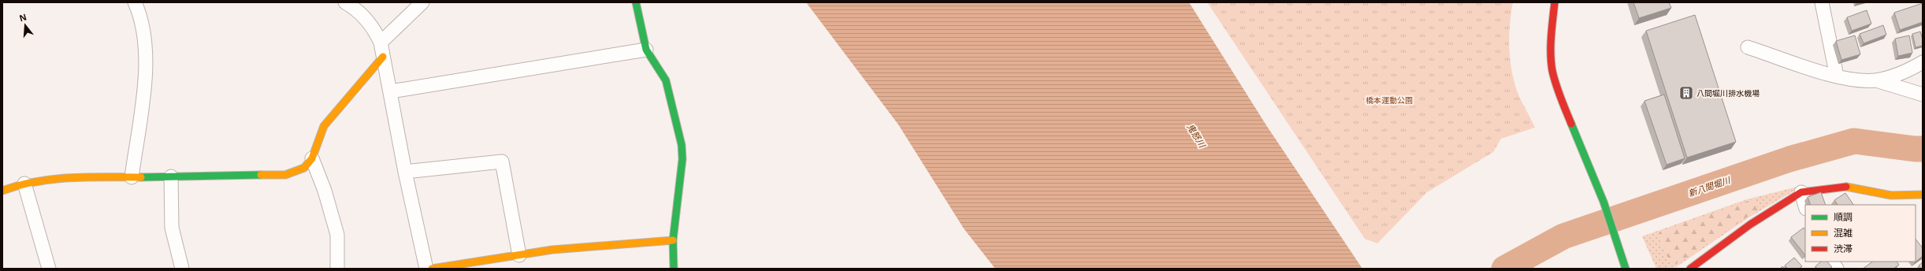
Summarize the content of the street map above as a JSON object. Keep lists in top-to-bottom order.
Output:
{
  "water": ["鬼怒川", "新八間堀川"],
  "parks": ["橋本運動公園"],
  "places": {
    "building": ["八間堀川排水機場"]
  },
  "legend": ["順調", "混雑", "渋滞"],
  "north": "top"
}
